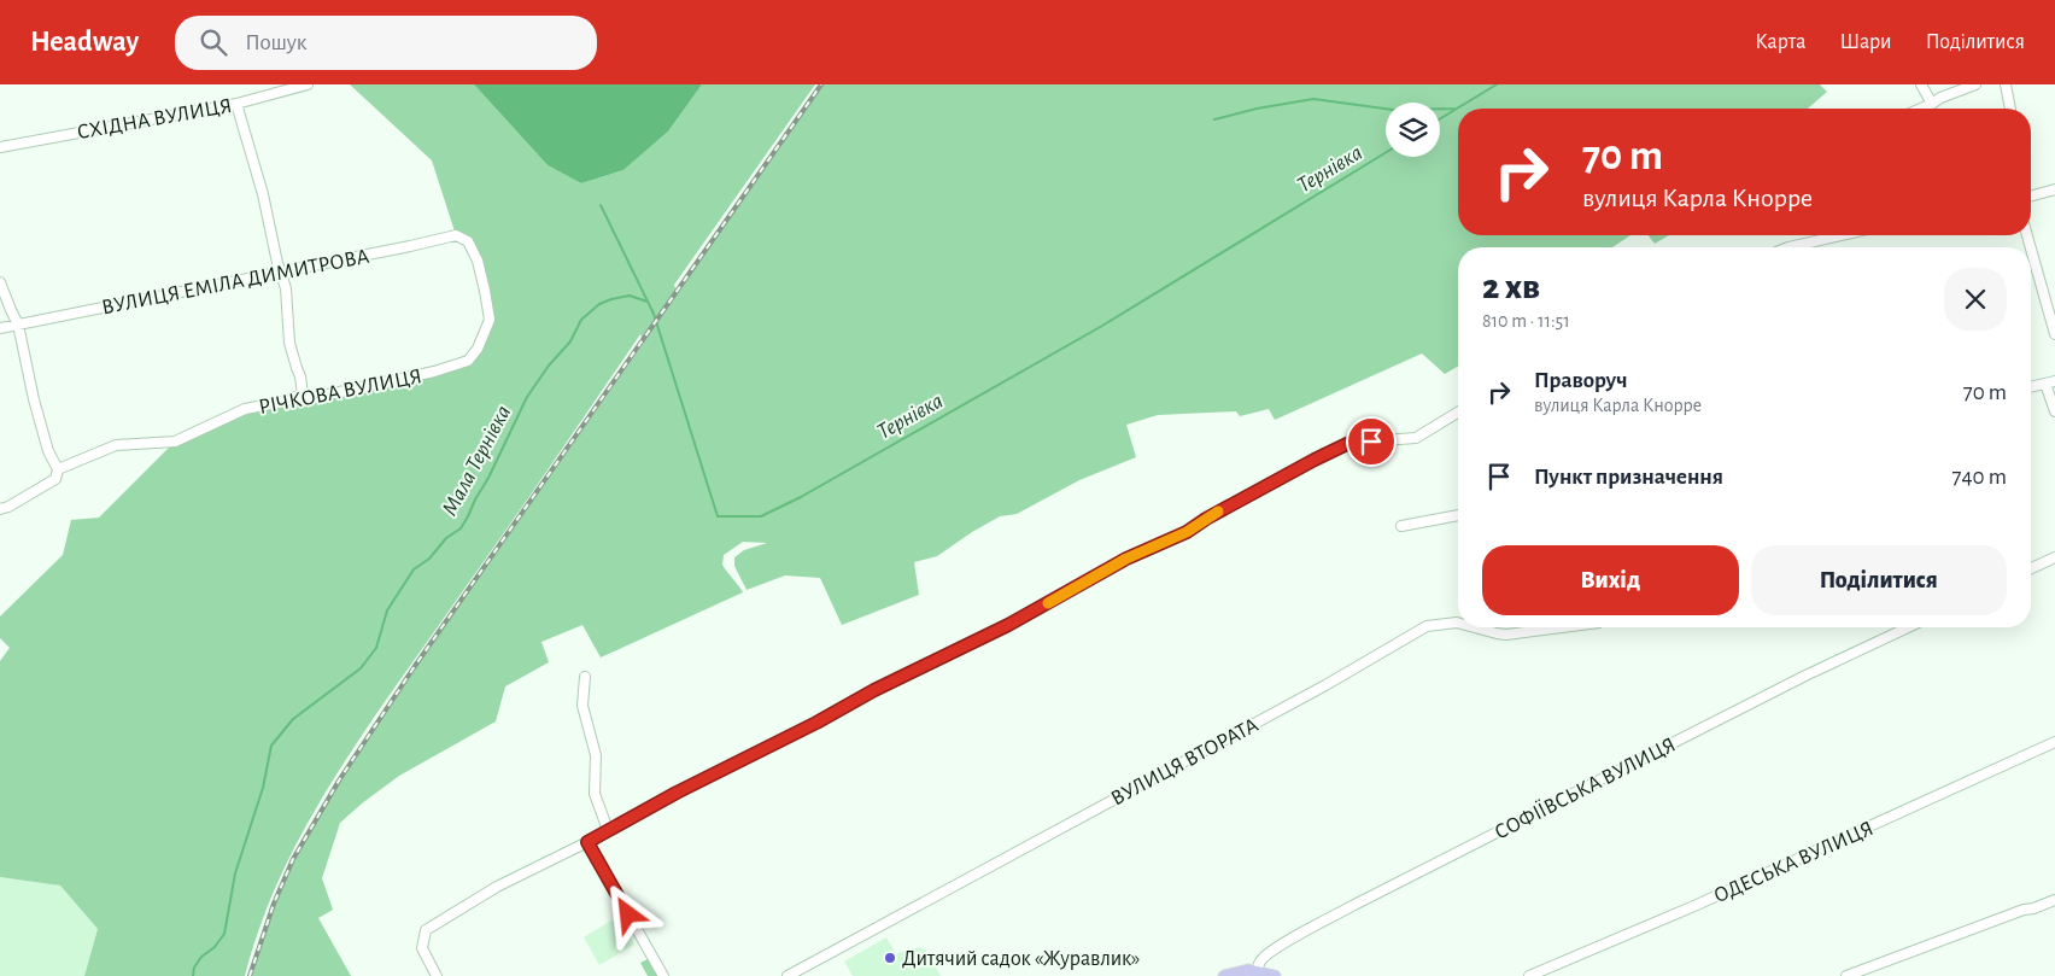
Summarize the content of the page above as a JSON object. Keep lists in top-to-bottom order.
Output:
{
  "streets": {
    "street": [
      "СХІДНА ВУЛИЦЯ",
      "ВУЛИЦЯ ЕМІЛА ДИМИТРОВА",
      "РІЧКОВА ВУЛИЦЯ",
      "ВУЛИЦЯ ВТОРАТА",
      "СОФІЇВСЬКА ВУЛИЦЯ",
      "ОДЕСЬКА ВУЛИЦЯ"
    ]
  },
  "crossings": [
    ["ВУЛИЦЯ ЕМІЛА ДИМИТРОВА", "РІЧКОВА ВУЛИЦЯ"]
  ],
  "water": ["Тернівка", "Мала Тернівка"],
  "places": ["Дитячий садок «Журавлик»"],
  "page": {
    "header": "Headway",
    "search": "Пошук",
    "nav": ["Карта", "Шари", "Поділитися"],
    "turn": ["70 m", "вулиця Карла Кнорре"],
    "heading": ["2 хв", "810 m · 11:51"],
    "list": [
      {
        "name": "Праворуч",
        "note": "вулиця Карла Кнорре",
        "value": "70 m"
      },
      {
        "name": "Пункт призначення",
        "value": "740 m"
      }
    ],
    "buttons": ["Вихід", "Поділитися"]
  }
}
